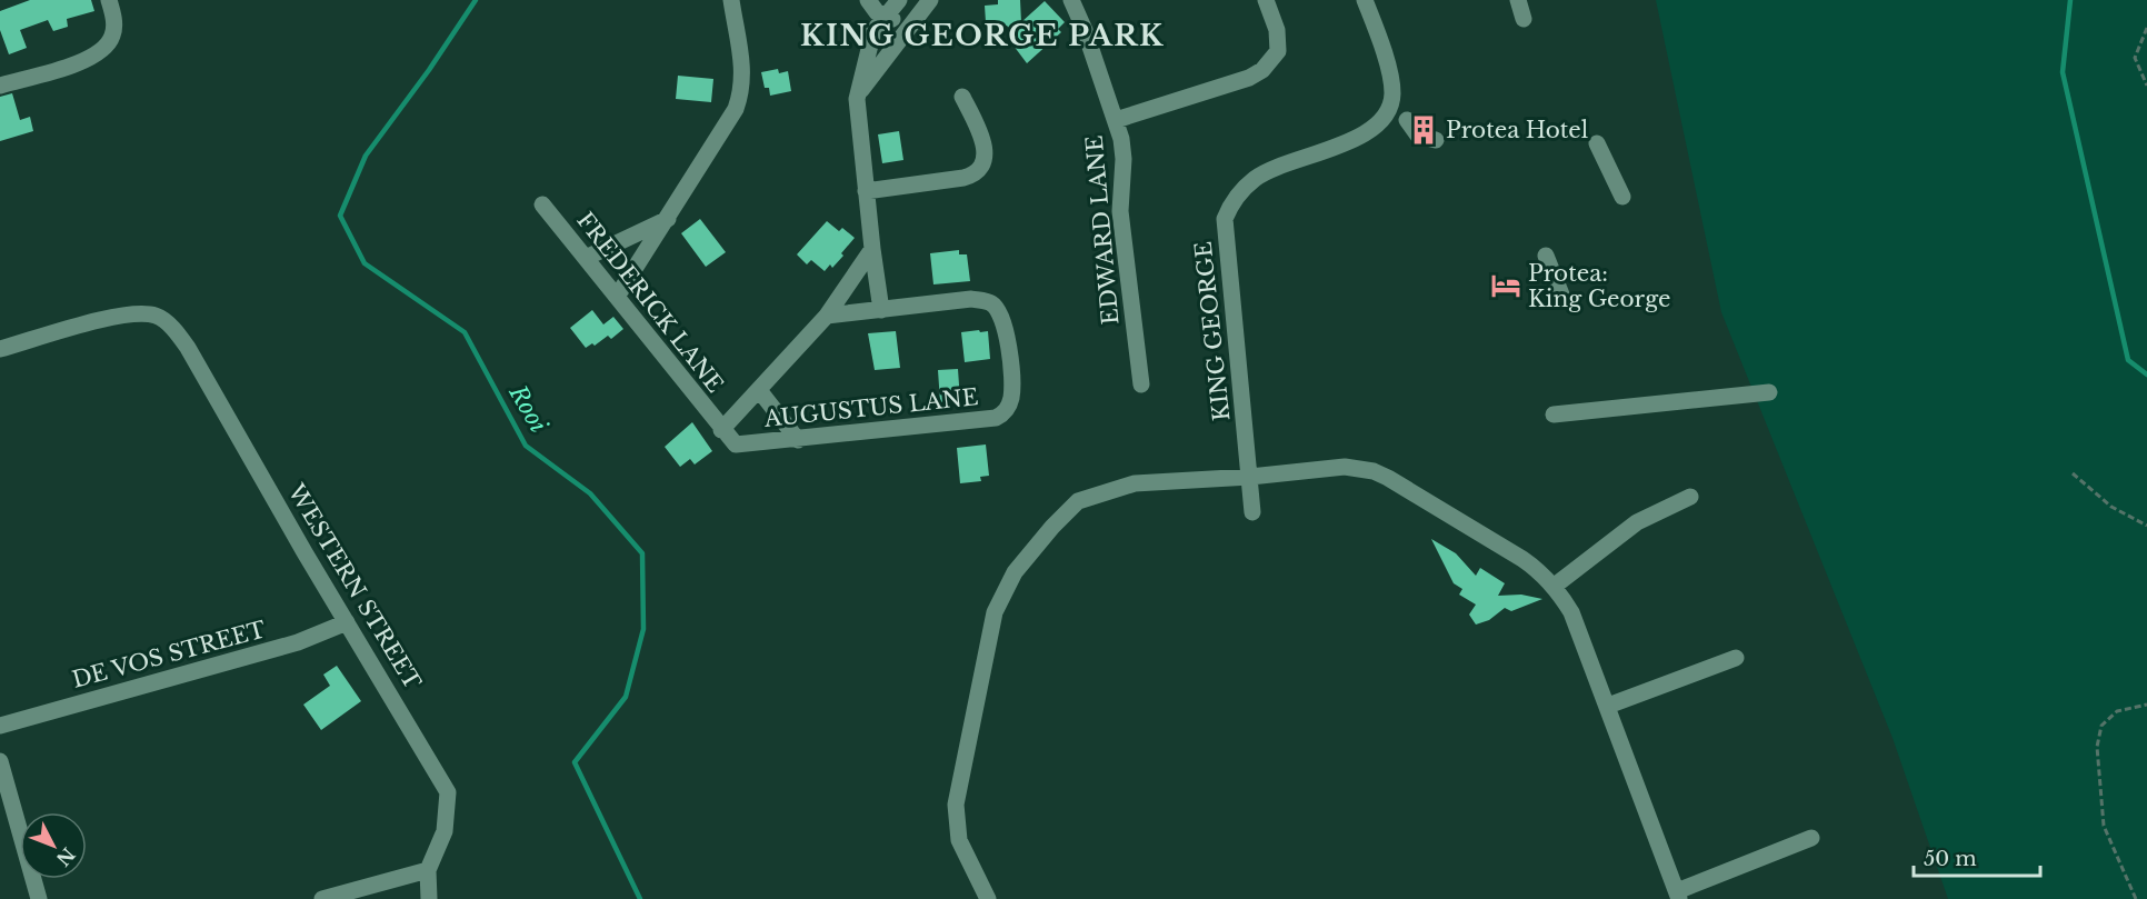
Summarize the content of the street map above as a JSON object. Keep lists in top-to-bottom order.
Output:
{
  "streets": {
    "street": [
      "EDWARD LANE",
      "FREDERICK LANE",
      "KING GEORGE",
      "AUGUSTUS LANE",
      "WESTERN STREET",
      "DE VOS STREET"
    ]
  },
  "crossings": [
    ["FREDERICK LANE", "AUGUSTUS LANE"],
    ["WESTERN STREET", "DE VOS STREET"]
  ],
  "districts": ["KING GEORGE PARK"],
  "water": ["Rooi"],
  "places": {
    "building": ["Protea Hotel"],
    "hotel": ["Protea: King George"]
  },
  "scale_bar": "50 m",
  "north": "bottom right"
}
